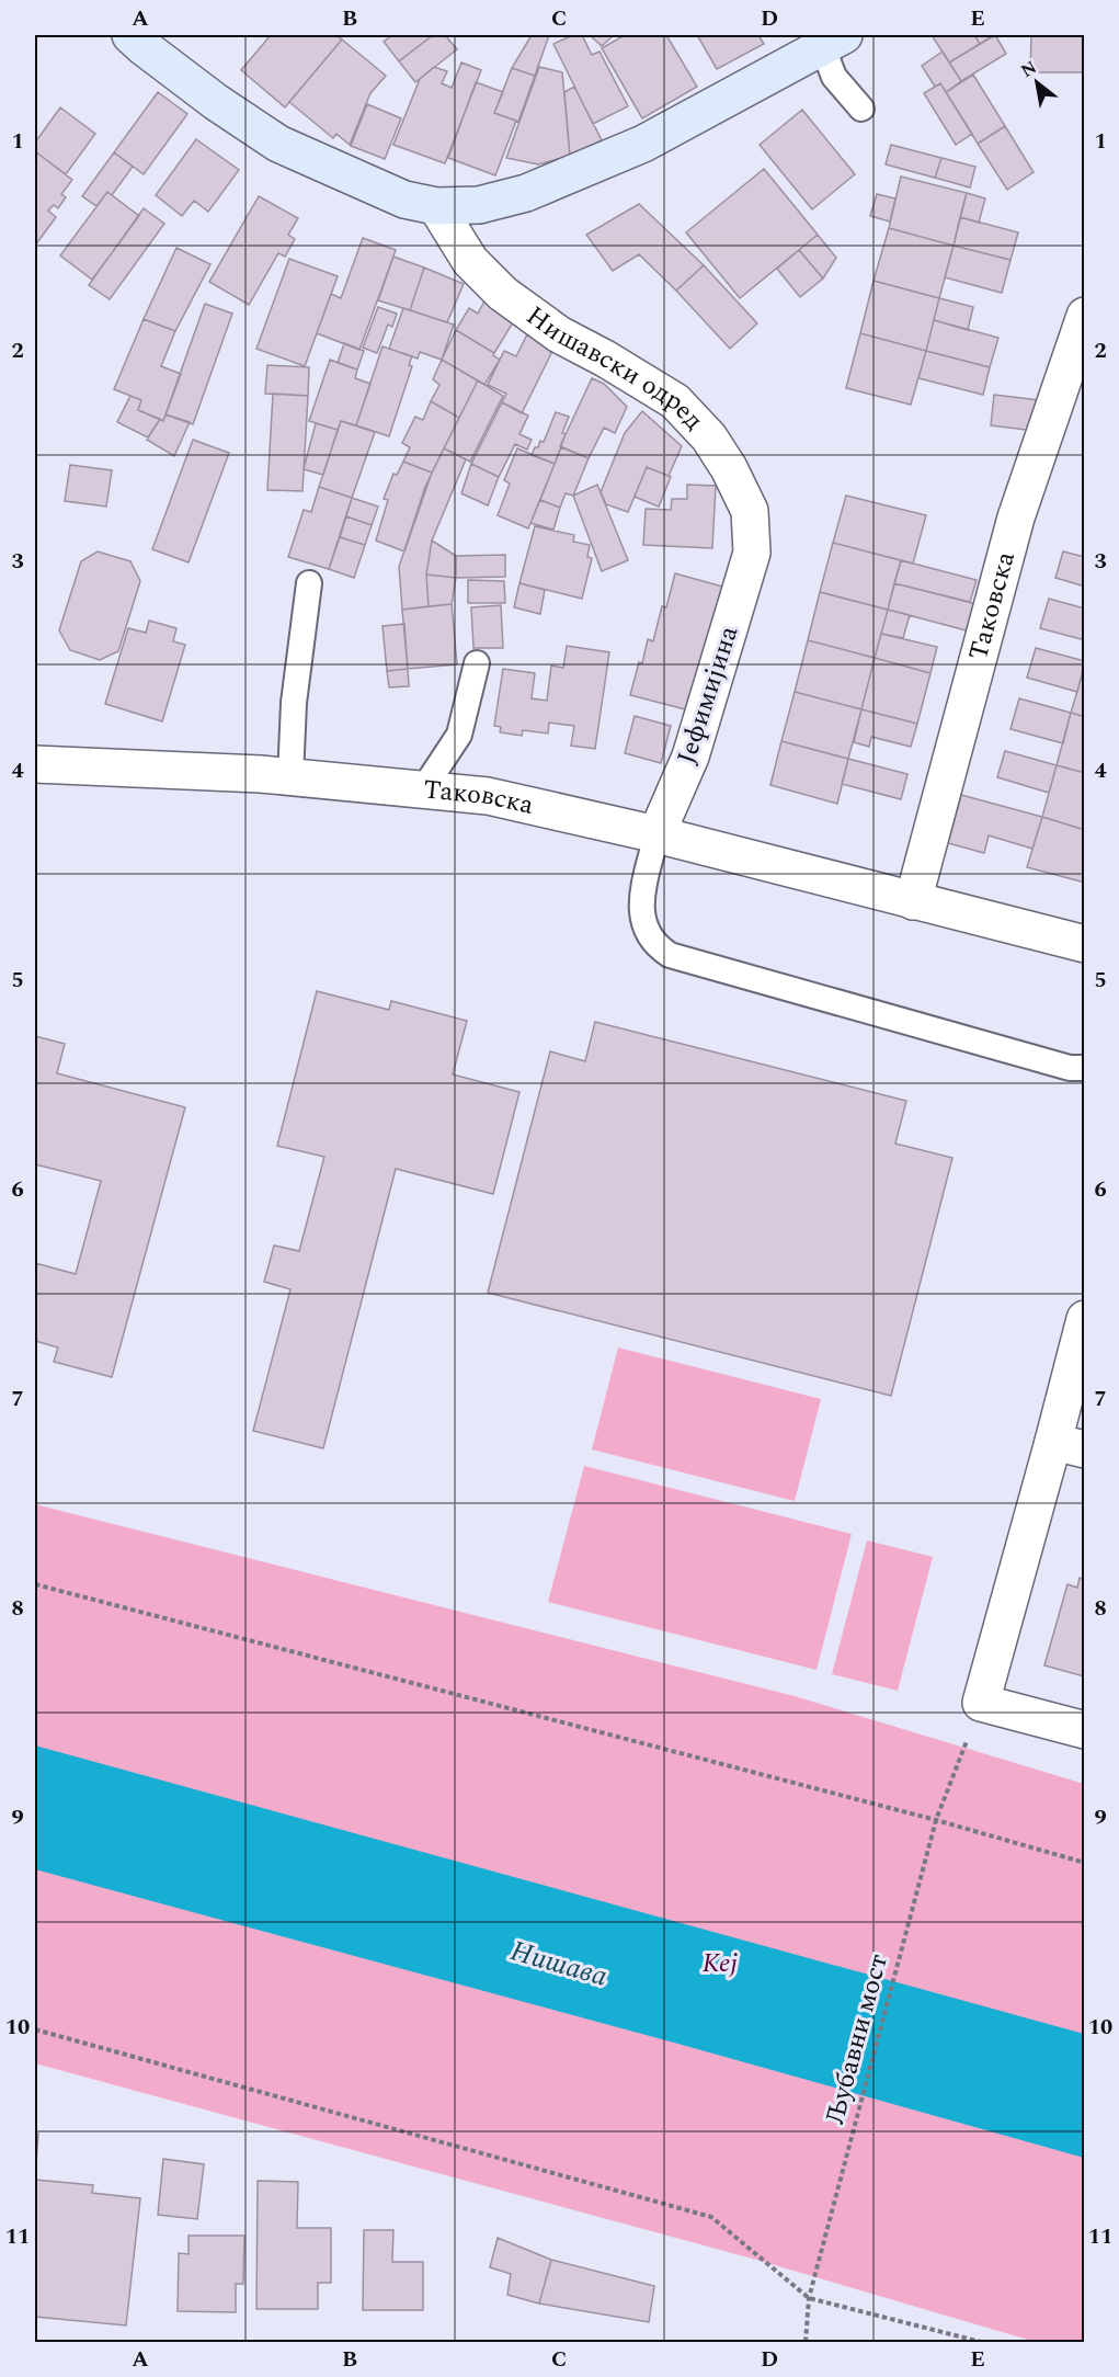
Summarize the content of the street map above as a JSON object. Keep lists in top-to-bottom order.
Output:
{
  "streets": {
    "street": ["Нишавски одред", "Таковска", "Јефимијина"],
    "path": ["Љубавни мост"]
  },
  "crossings": [
    ["Нишавски одред", "Јефимијина"],
    ["Таковска", "Јефимијина"]
  ],
  "water": ["Нишава"],
  "parks": ["Кеј"],
  "north": "top left",
  "grid": {
    "columns": [
      "A",
      "B",
      "C",
      "D",
      "E"
    ],
    "rows": [
      "1",
      "2",
      "3",
      "4",
      "5",
      "6",
      "7",
      "8",
      "9",
      "10",
      "11"
    ]
  }
}
